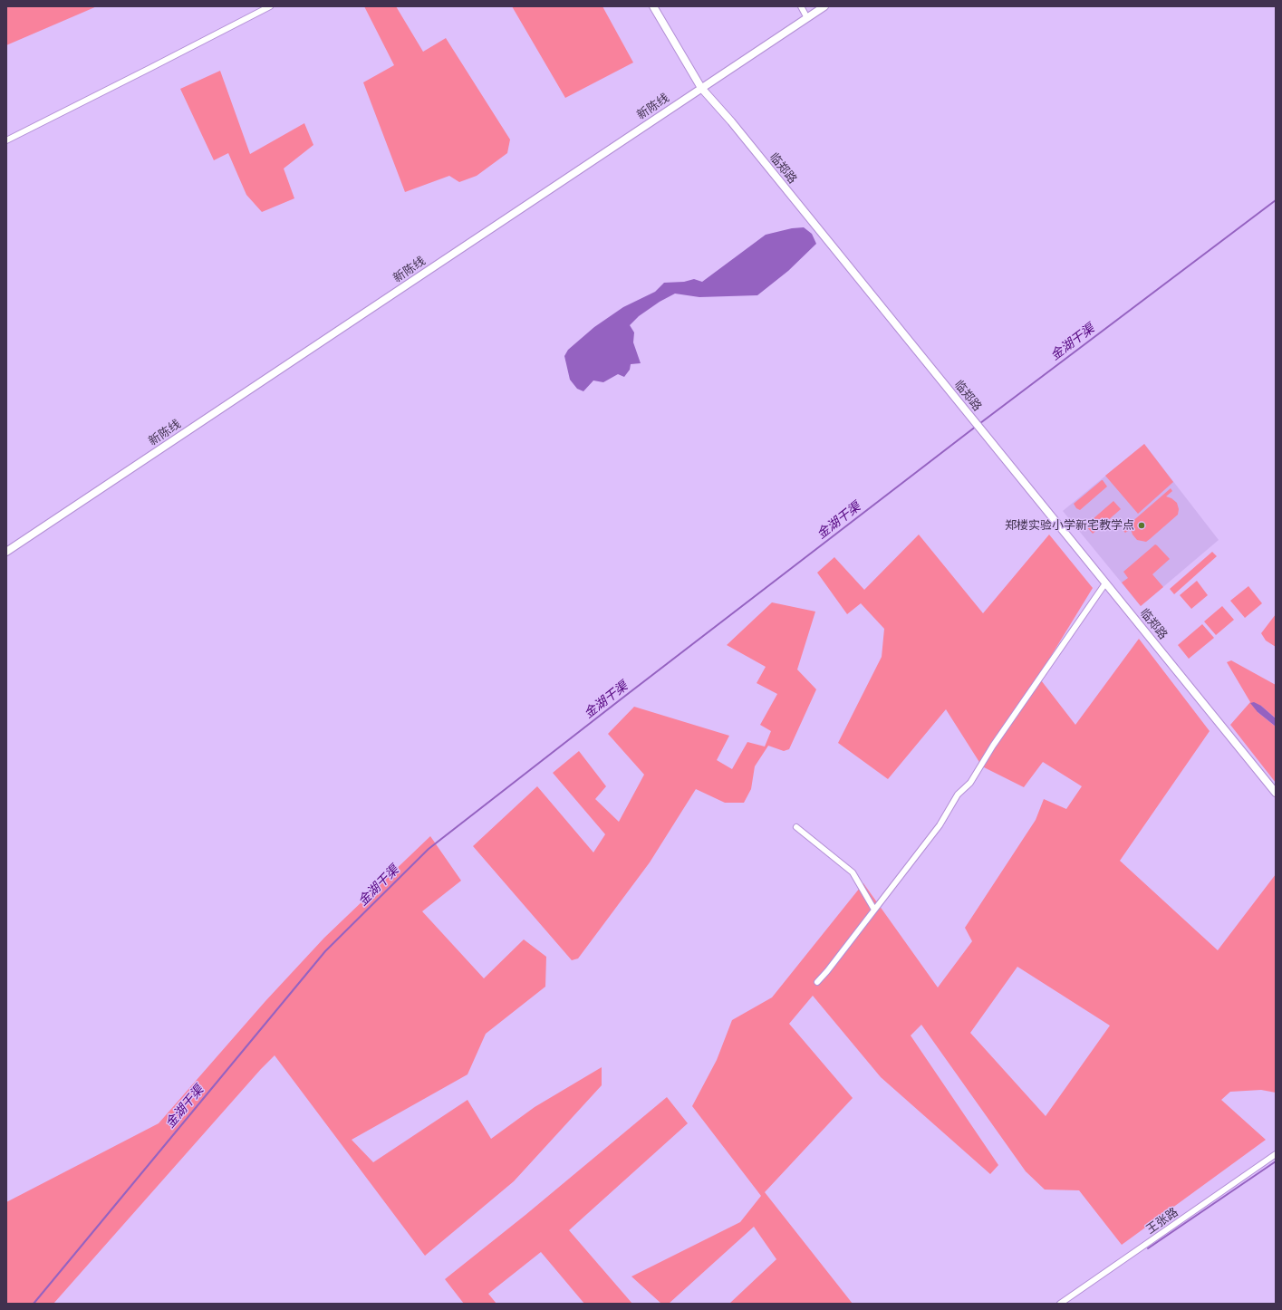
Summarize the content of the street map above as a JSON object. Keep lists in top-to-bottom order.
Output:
{
  "streets": {
    "main road": ["新陈线", "临郑路"],
    "street": ["王张路"]
  },
  "crossings": [
    ["新陈线", "临郑路"]
  ],
  "water": ["金湖干渠"],
  "places": ["郑楼实验小学新宅教学点"]
}
